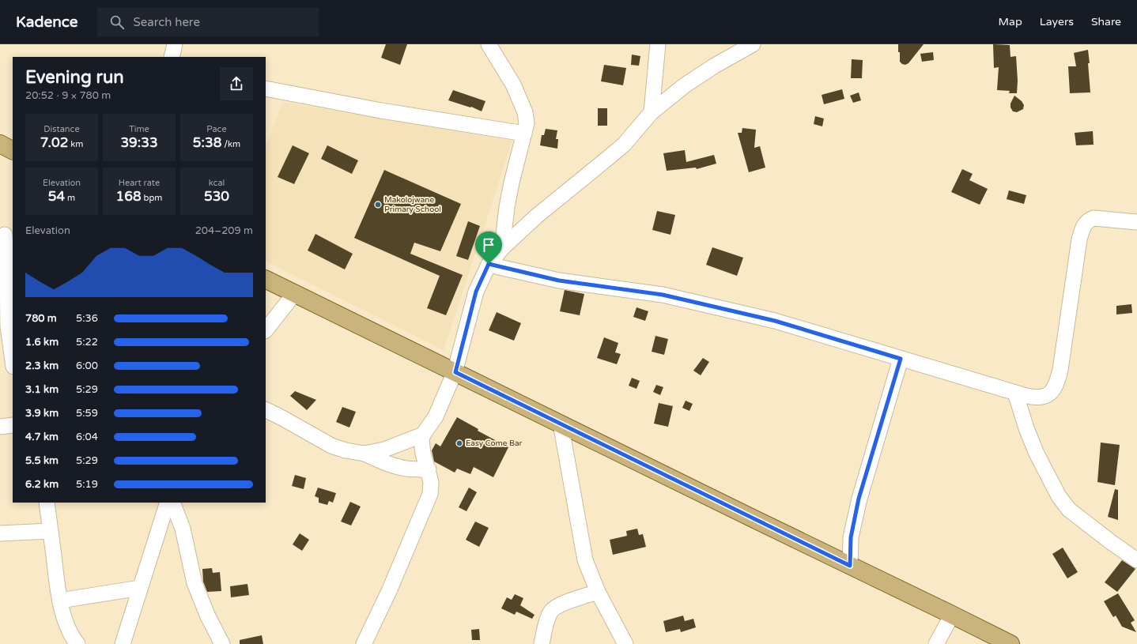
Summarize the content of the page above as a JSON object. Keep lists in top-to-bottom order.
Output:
{
  "places": ["Makolojwane Primary School", "Easy Come Bar"],
  "page": {
    "header": "Kadence",
    "search": "Search here",
    "nav": ["Map", "Layers", "Share"],
    "heading": ["Evening run", "20:52 · 9 × 780 m"],
    "stats": [
      ["Distance", "7.02 km"],
      ["Time", "39:33"],
      ["Pace", "5:38 /km"],
      ["Elevation", "54 m"],
      ["Heart rate", "168 bpm"],
      ["kcal", "530"]
    ],
    "chart": ["Elevation", "204–209 m"],
    "list": [
      {
        "name": "780 m",
        "note": "5:36"
      },
      {
        "name": "1.6 km",
        "note": "5:22"
      },
      {
        "name": "2.3 km",
        "note": "6:00"
      },
      {
        "name": "3.1 km",
        "note": "5:29"
      },
      {
        "name": "3.9 km",
        "note": "5:59"
      },
      {
        "name": "4.7 km",
        "note": "6:04"
      },
      {
        "name": "5.5 km",
        "note": "5:29"
      },
      {
        "name": "6.2 km",
        "note": "5:19"
      }
    ]
  }
}
